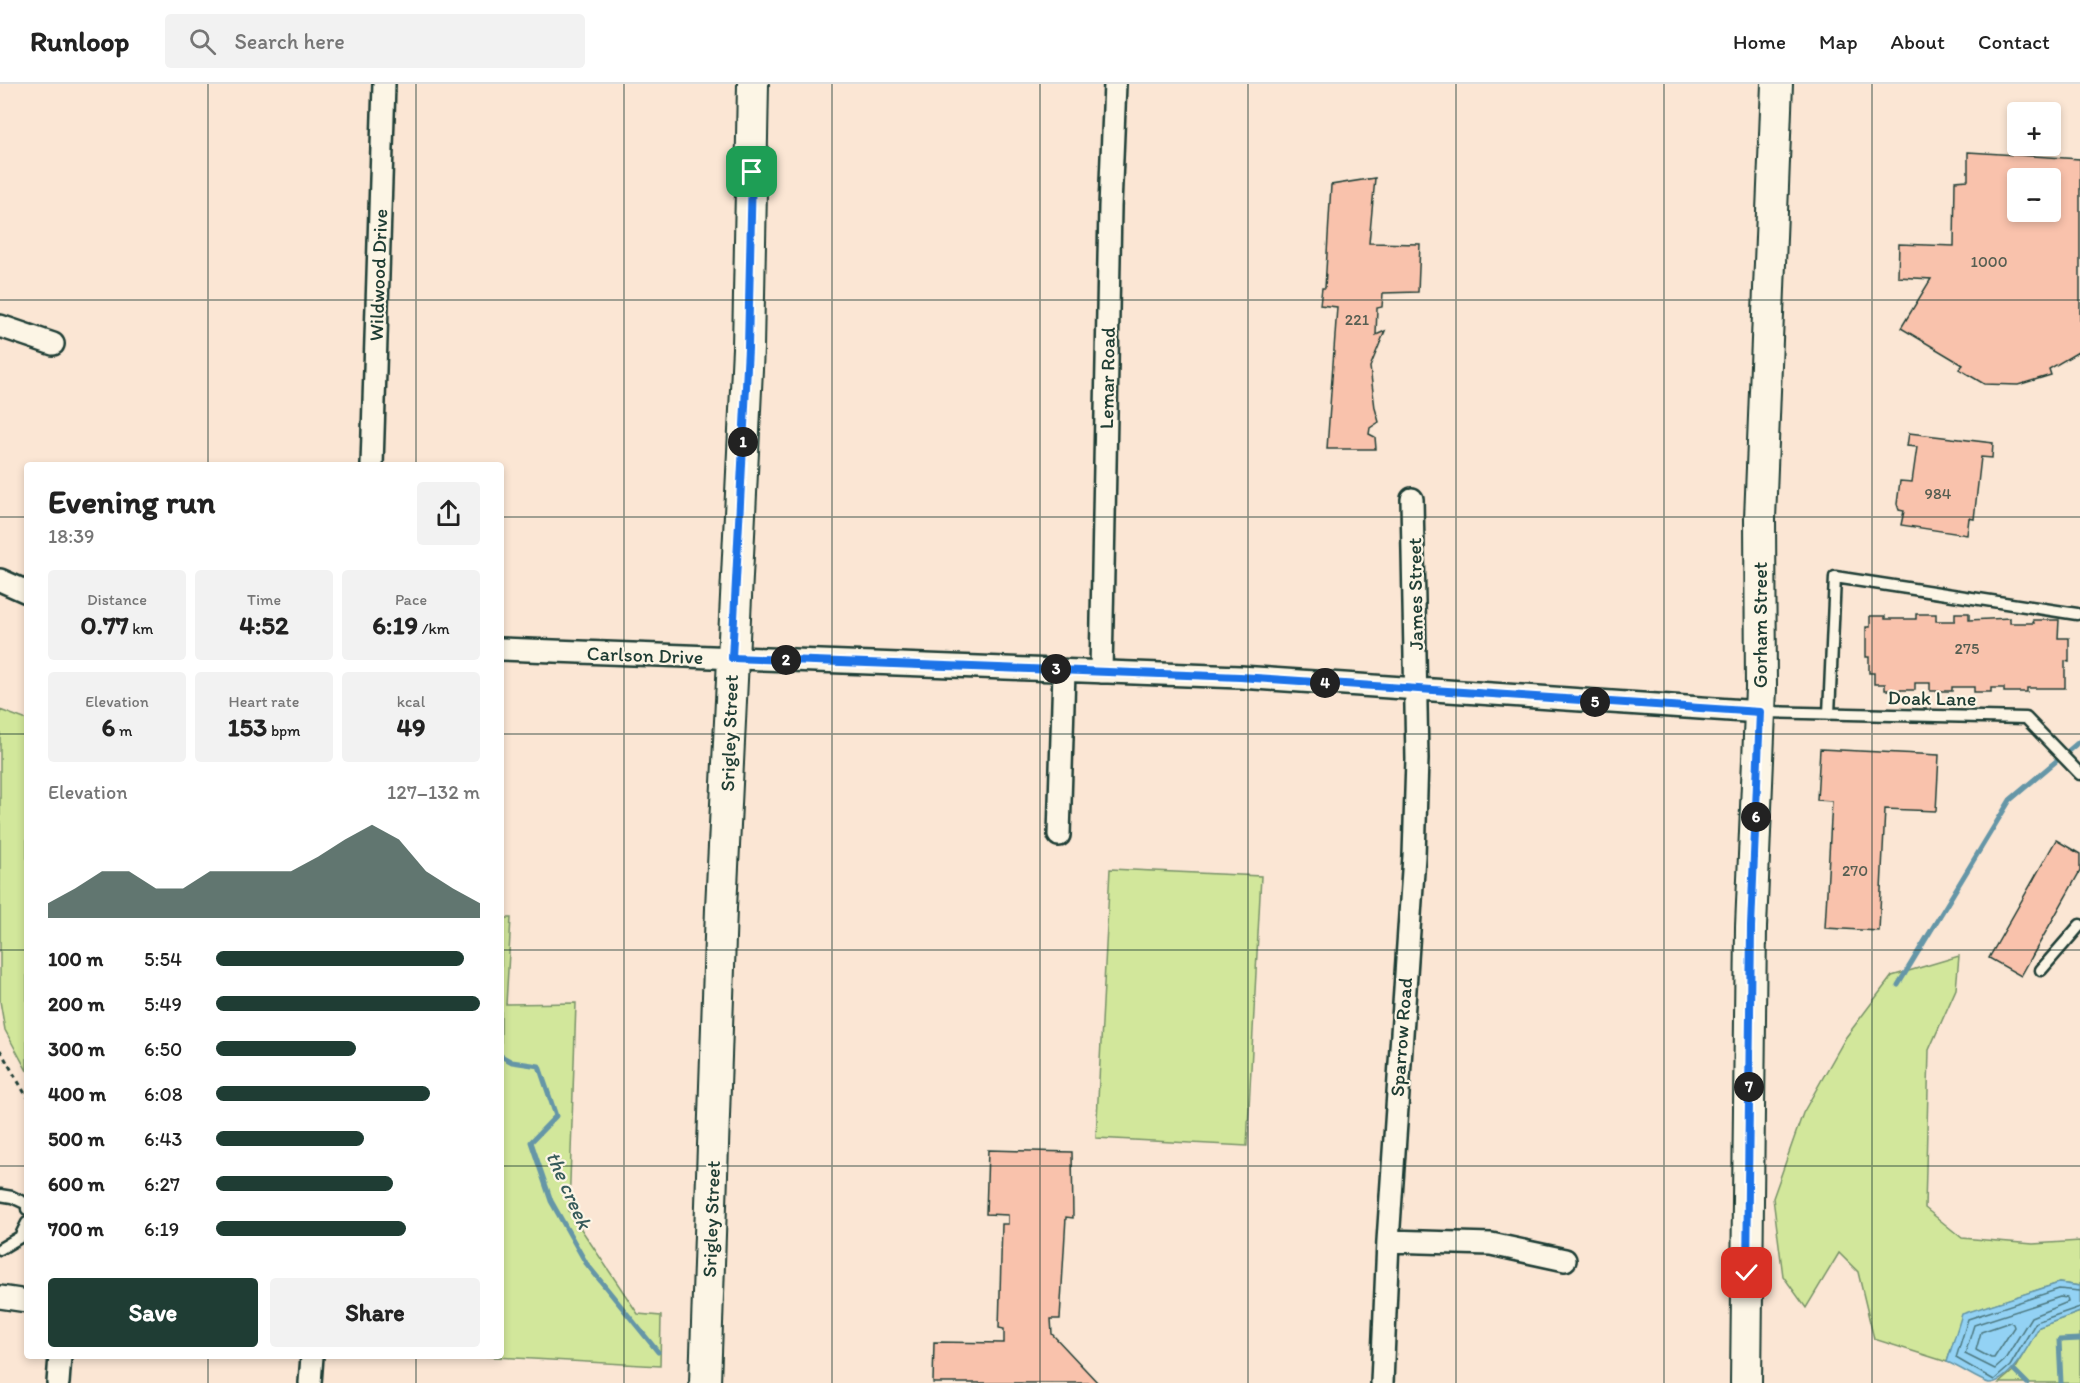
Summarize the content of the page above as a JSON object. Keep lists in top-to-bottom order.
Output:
{
  "streets": {
    "street": [
      "Wildwood Drive",
      "Lemar Road",
      "James Street",
      "Gorham Street",
      "Carlson Drive",
      "Srigley Street",
      "Sparrow Road"
    ],
    "lane": ["Doak Lane"]
  },
  "crossings": [
    ["Lemar Road", "Carlson Drive"],
    ["James Street", "Carlson Drive"],
    ["James Street", "Sparrow Road"],
    ["Gorham Street", "Carlson Drive"],
    ["Gorham Street", "Doak Lane"],
    ["Carlson Drive", "Doak Lane"],
    ["Carlson Drive", "Srigley Street"],
    ["Carlson Drive", "Sparrow Road"]
  ],
  "water": ["the creek"],
  "house_numbers": [
    "1000",
    "221",
    "984",
    "275",
    "270"
  ],
  "page": {
    "header": "Runloop",
    "search": "Search here",
    "nav": [
      "Home",
      "Map",
      "About",
      "Contact"
    ],
    "map_buttons": ["+", "−"],
    "pins": [
      "1",
      "2",
      "3",
      "4",
      "5",
      "6",
      "7"
    ],
    "heading": ["Evening run", "18:39"],
    "stats": [
      ["Distance", "0.77 km"],
      ["Time", "4:52"],
      ["Pace", "6:19 /km"],
      ["Elevation", "6 m"],
      ["Heart rate", "153 bpm"],
      ["kcal", "49"]
    ],
    "chart": ["Elevation", "127–132 m"],
    "list": [
      {
        "name": "100 m",
        "note": "5:54"
      },
      {
        "name": "200 m",
        "note": "5:49"
      },
      {
        "name": "300 m",
        "note": "6:50"
      },
      {
        "name": "400 m",
        "note": "6:08"
      },
      {
        "name": "500 m",
        "note": "6:43"
      },
      {
        "name": "600 m",
        "note": "6:27"
      },
      {
        "name": "700 m",
        "note": "6:19"
      }
    ],
    "buttons": ["Save", "Share"]
  }
}
